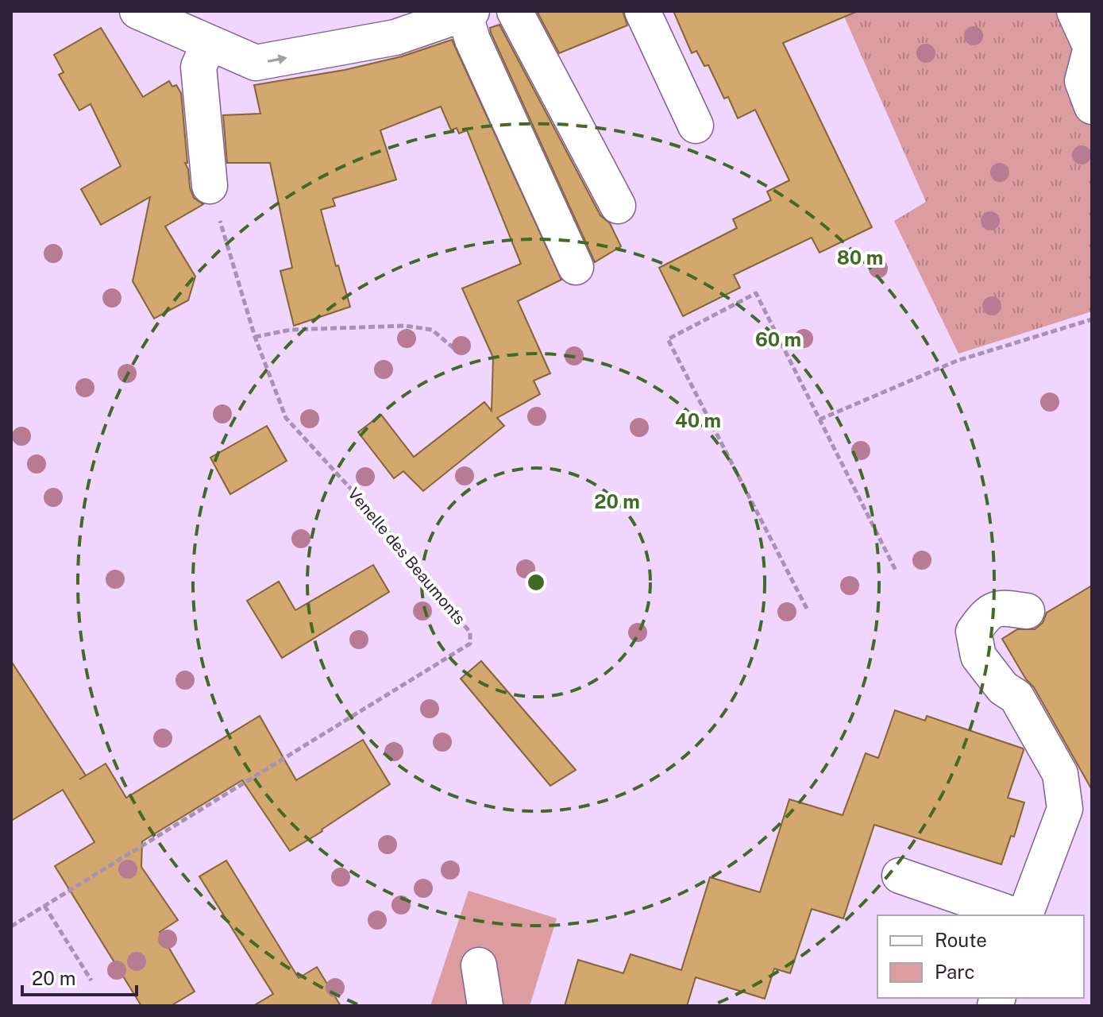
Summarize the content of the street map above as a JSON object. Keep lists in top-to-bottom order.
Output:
{
  "streets": {
    "path": ["Venelle des Beaumonts"]
  },
  "legend": ["Route", "Parc"],
  "scale_bar": "20 m",
  "rings": [
    "80 m",
    "60 m",
    "40 m",
    "20 m"
  ]
}
